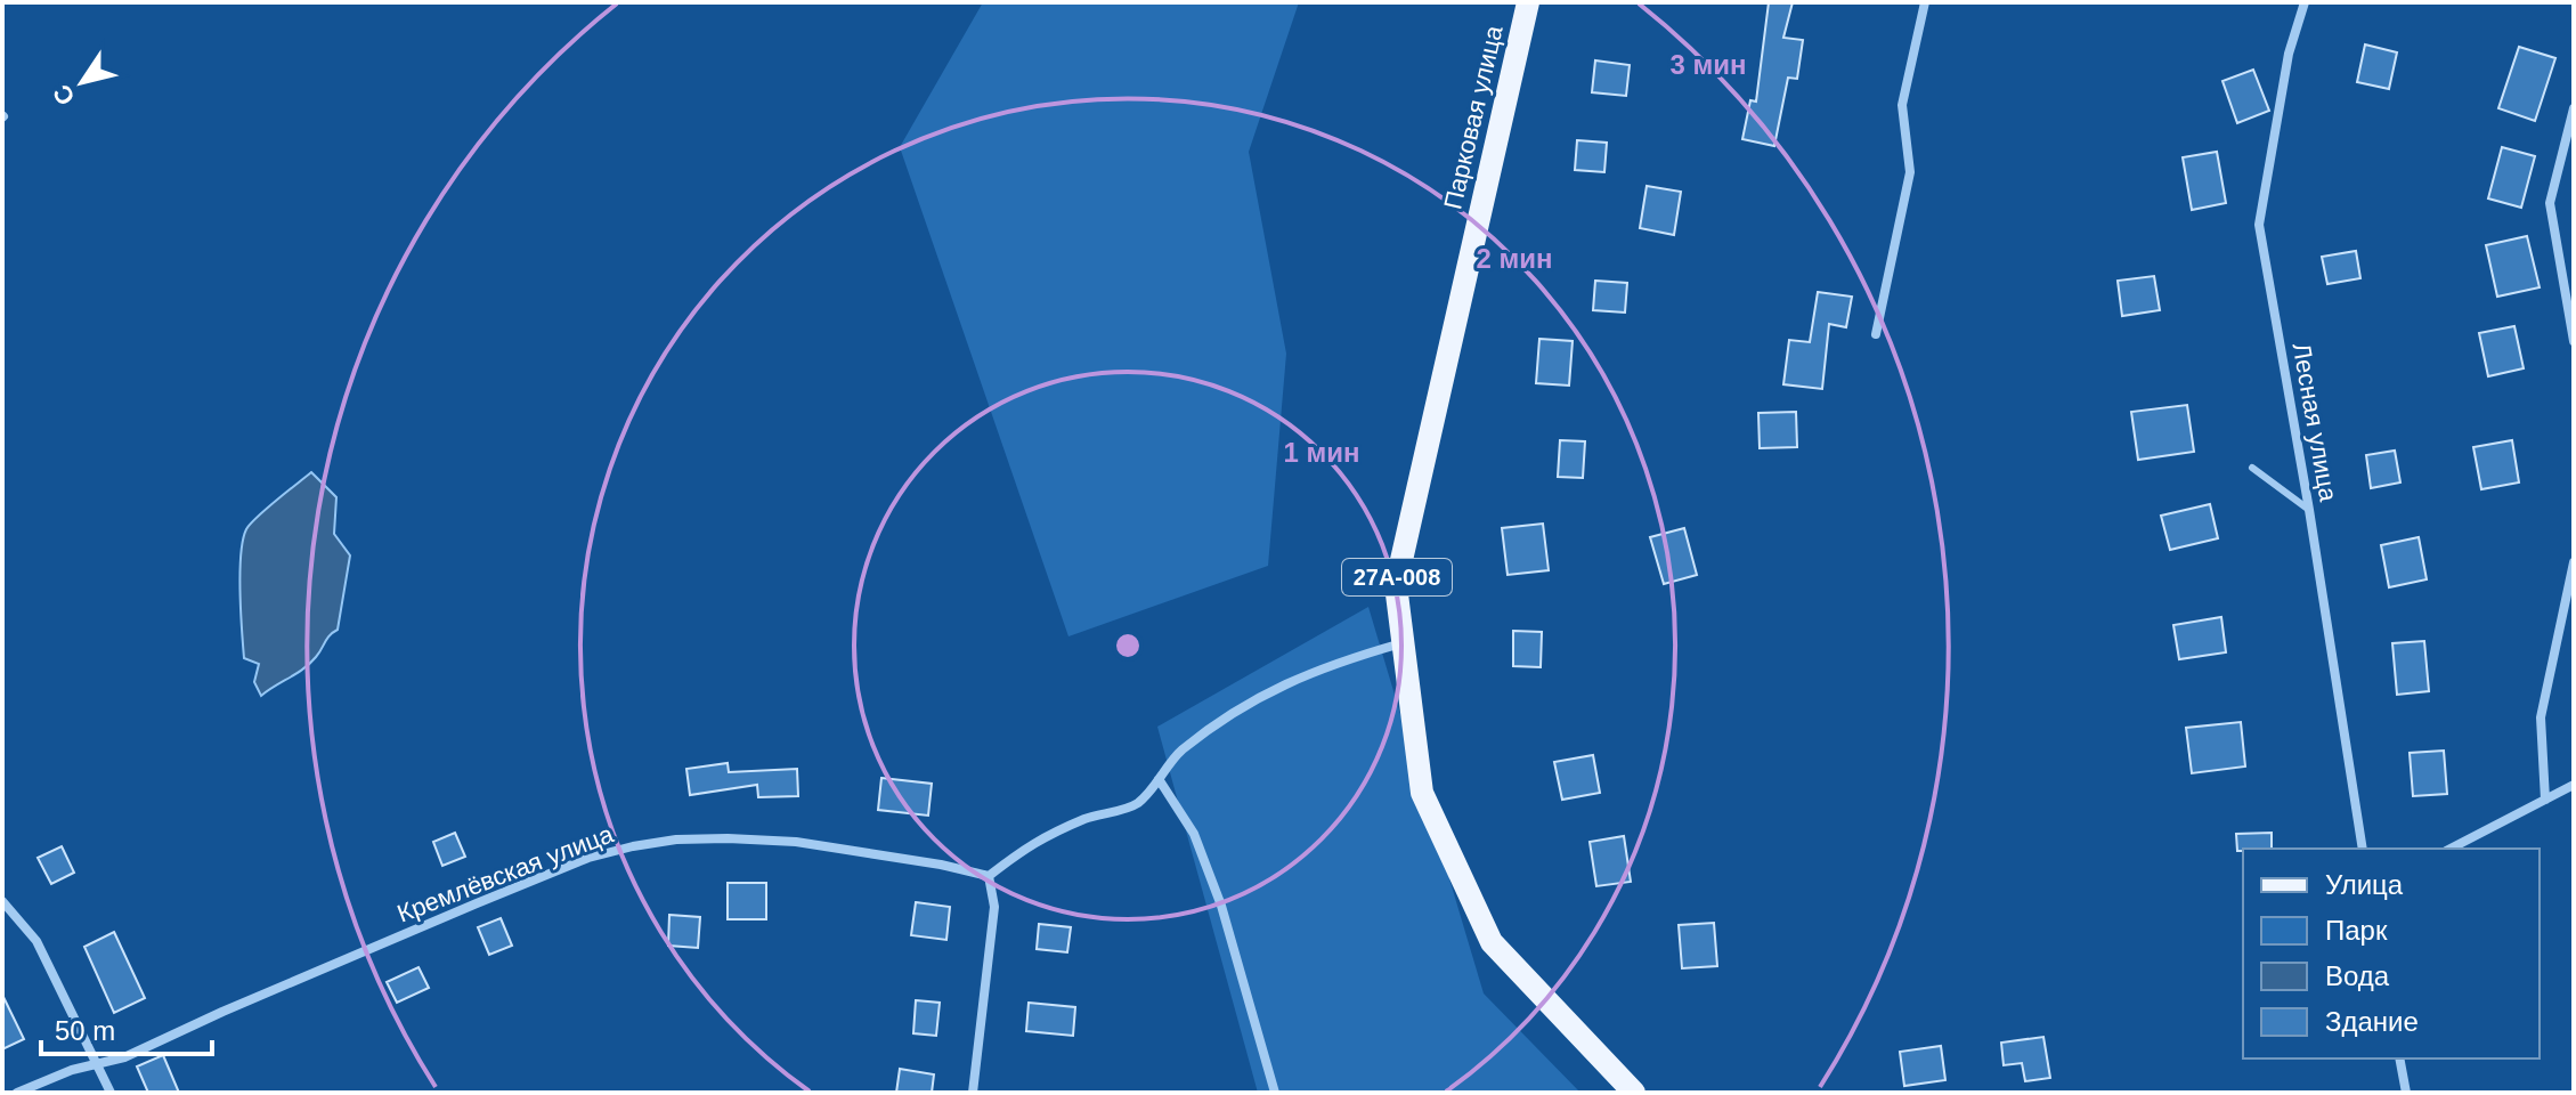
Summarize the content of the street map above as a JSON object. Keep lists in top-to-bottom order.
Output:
{
  "streets": {
    "main road": ["Парковая улица", "27А-008"],
    "street": ["Лесная улица", "Кремлёвская улица"]
  },
  "legend": [
    "Улица",
    "Парк",
    "Вода",
    "Здание"
  ],
  "scale_bar": "50 m",
  "north": "bottom left",
  "rings": ["3 мин", "2 мин", "1 мин"]
}
